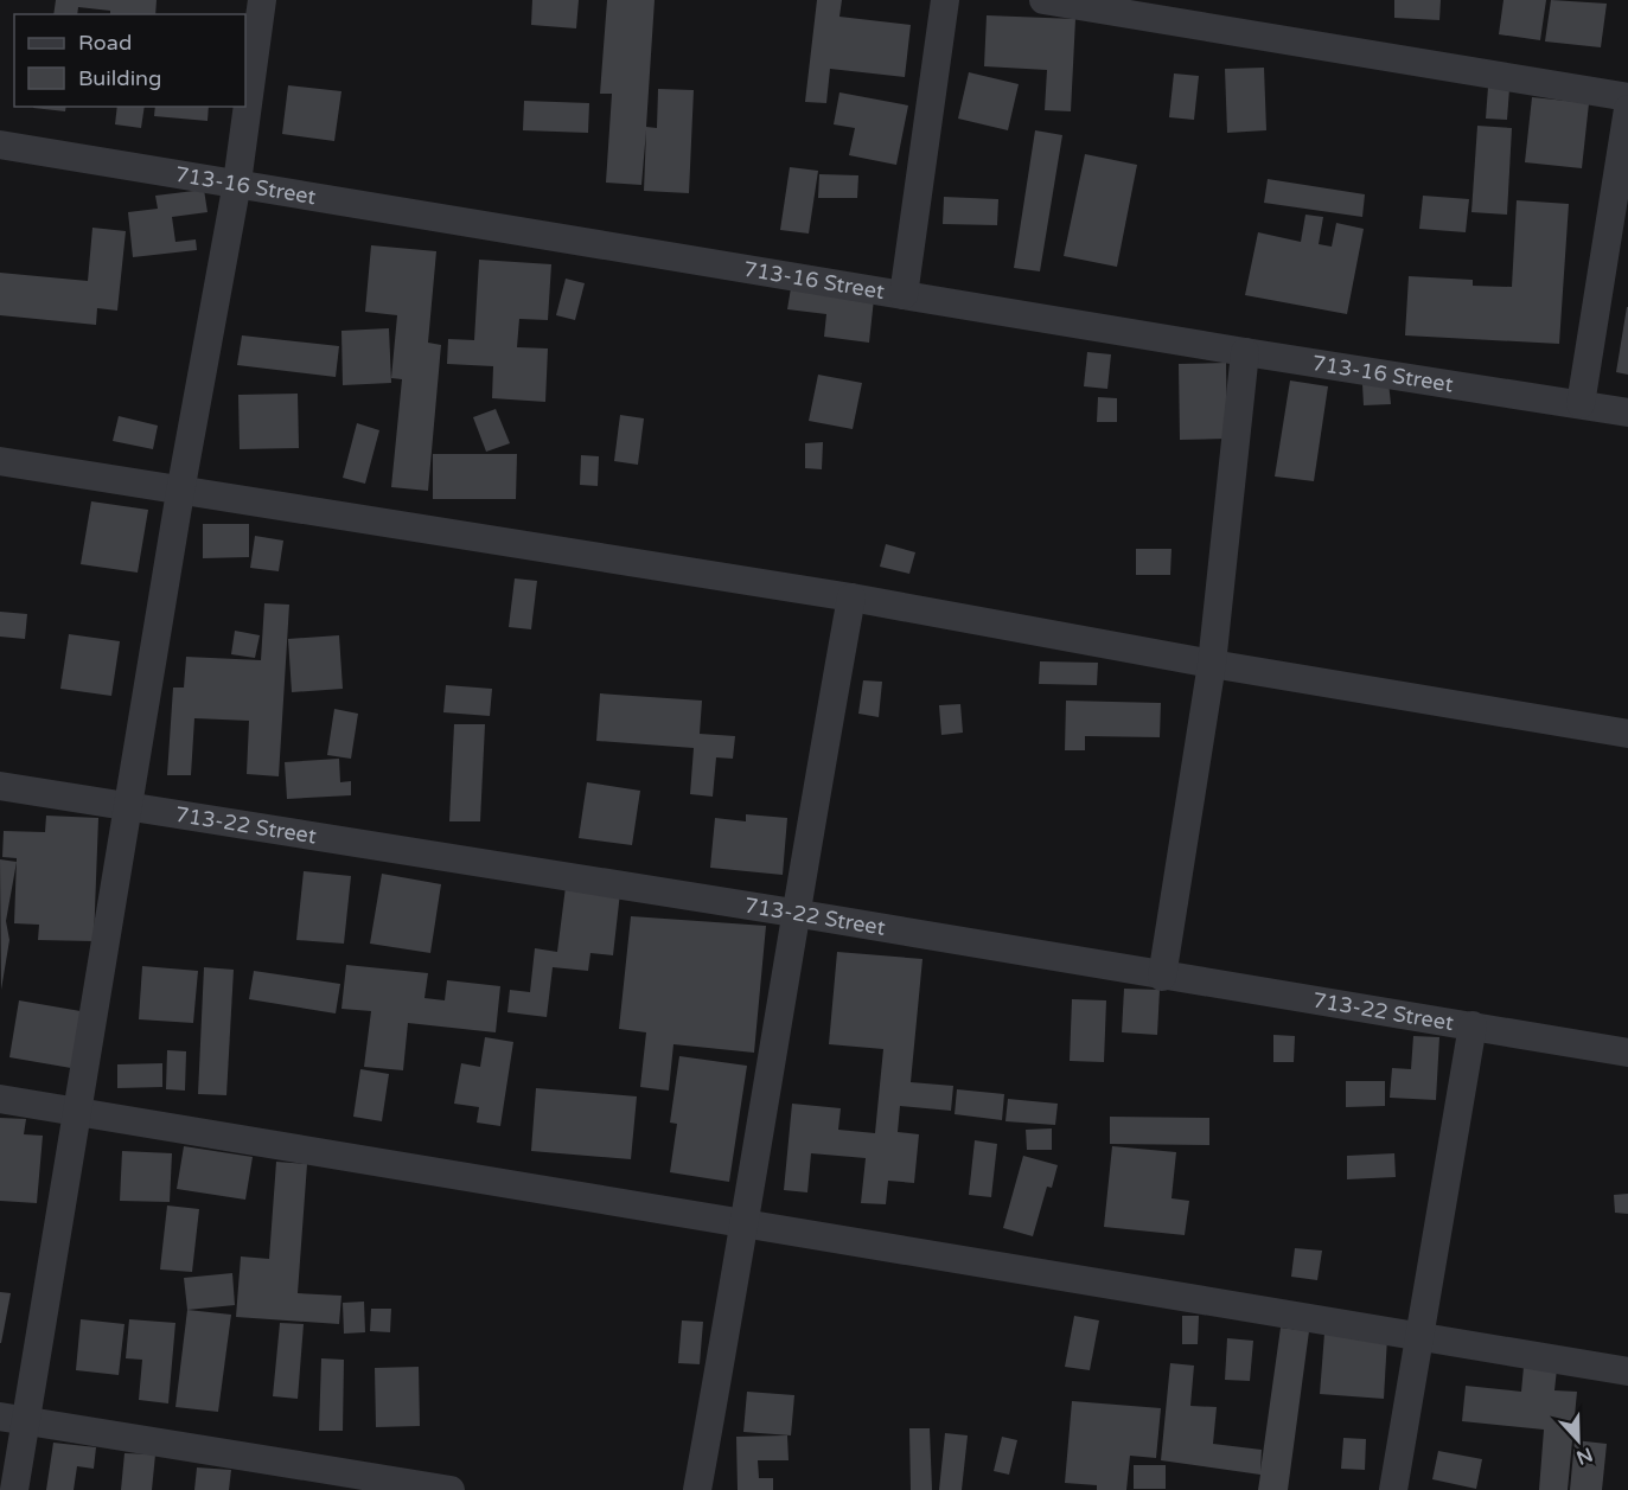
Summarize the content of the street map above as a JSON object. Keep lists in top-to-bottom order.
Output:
{
  "streets": {
    "street": ["713-16 Street", "713-22 Street"]
  },
  "legend": ["Road", "Building"],
  "north": "bottom"
}
